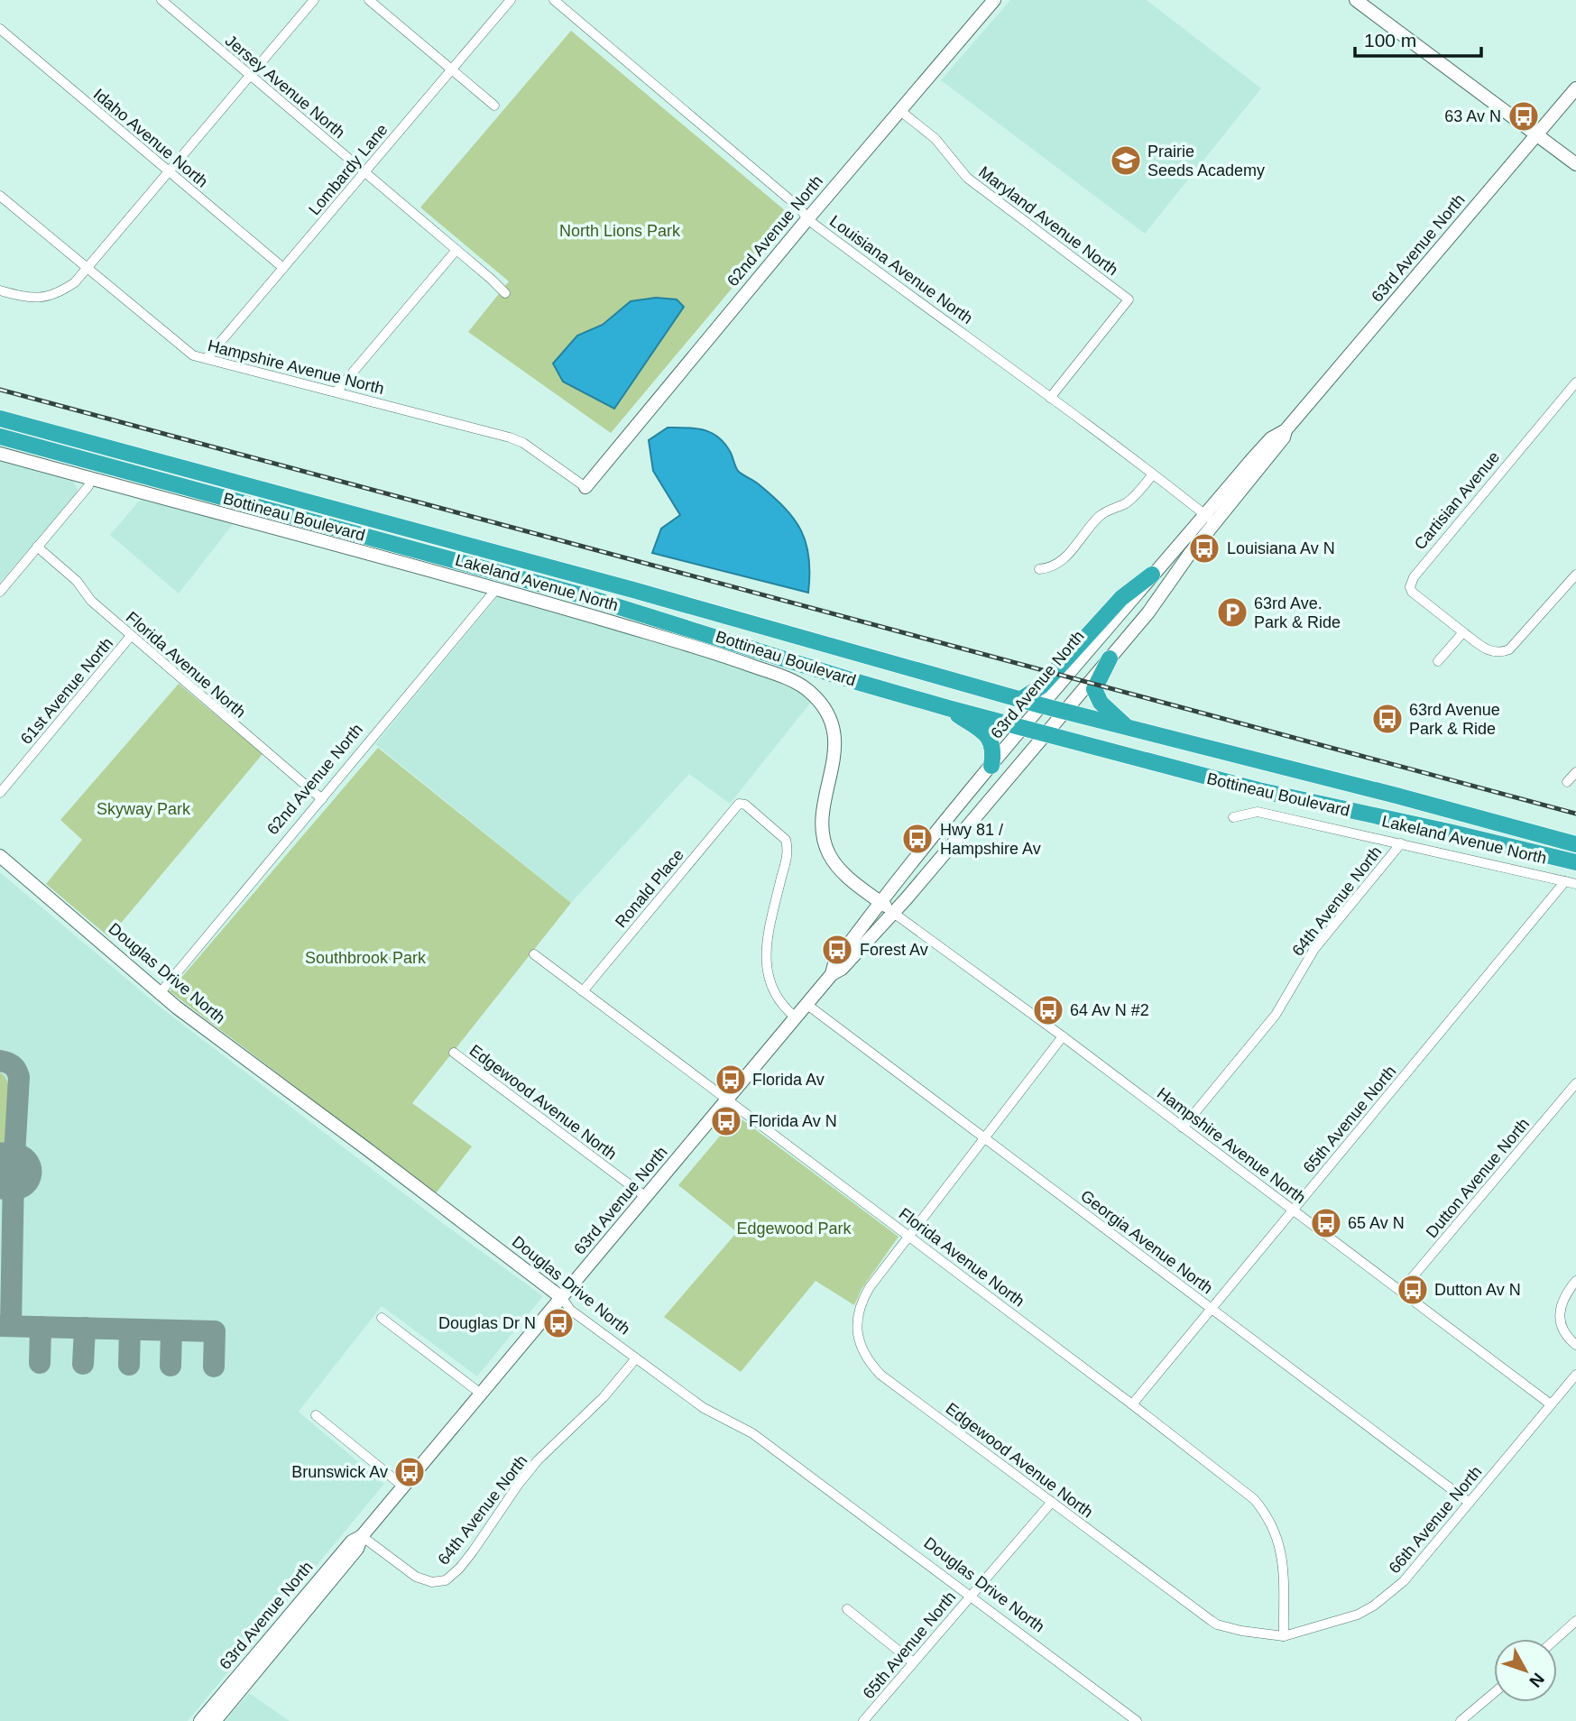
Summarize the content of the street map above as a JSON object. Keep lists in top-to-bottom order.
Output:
{
  "streets": {
    "highway": ["Bottineau Boulevard"],
    "street": [
      "Jersey Avenue North",
      "Idaho Avenue North",
      "Lombardy Lane",
      "Maryland Avenue North",
      "62nd Avenue North",
      "63rd Avenue North",
      "Louisiana Avenue North",
      "Hampshire Avenue North",
      "Cartisian Avenue",
      "Lakeland Avenue North",
      "Florida Avenue North",
      "61st Avenue North",
      "Ronald Place",
      "64th Avenue North",
      "Douglas Drive North",
      "Edgewood Avenue North",
      "65th Avenue North",
      "Dutton Avenue North",
      "Georgia Avenue North",
      "66th Avenue North"
    ]
  },
  "crossings": [
    ["Jersey Avenue North", "Lombardy Lane"],
    ["Idaho Avenue North", "Lombardy Lane"],
    ["Lombardy Lane", "Hampshire Avenue North"],
    ["Maryland Avenue North", "62nd Avenue North"],
    ["Maryland Avenue North", "Louisiana Avenue North"],
    ["62nd Avenue North", "Louisiana Avenue North"],
    ["62nd Avenue North", "Hampshire Avenue North"],
    ["62nd Avenue North", "Lakeland Avenue North"],
    ["62nd Avenue North", "Florida Avenue North"],
    ["62nd Avenue North", "Douglas Drive North"],
    ["63rd Avenue North", "Louisiana Avenue North"],
    ["63rd Avenue North", "Hampshire Avenue North"],
    ["63rd Avenue North", "Bottineau Boulevard"],
    ["63rd Avenue North", "Lakeland Avenue North"],
    ["63rd Avenue North", "Florida Avenue North"],
    ["63rd Avenue North", "Ronald Place"],
    ["63rd Avenue North", "64th Avenue North"],
    ["63rd Avenue North", "Douglas Drive North"],
    ["63rd Avenue North", "Edgewood Avenue North"],
    ["63rd Avenue North", "Georgia Avenue North"],
    ["Hampshire Avenue North", "Lakeland Avenue North"],
    ["Hampshire Avenue North", "64th Avenue North"],
    ["Hampshire Avenue North", "65th Avenue North"],
    ["Hampshire Avenue North", "Dutton Avenue North"],
    ["Hampshire Avenue North", "66th Avenue North"],
    ["Lakeland Avenue North", "64th Avenue North"],
    ["Lakeland Avenue North", "65th Avenue North"],
    ["Florida Avenue North", "61st Avenue North"],
    ["Florida Avenue North", "Ronald Place"],
    ["Florida Avenue North", "Edgewood Avenue North"],
    ["Florida Avenue North", "65th Avenue North"],
    ["Florida Avenue North", "66th Avenue North"],
    ["64th Avenue North", "Douglas Drive North"],
    ["Douglas Drive North", "65th Avenue North"],
    ["Edgewood Avenue North", "65th Avenue North"],
    ["Edgewood Avenue North", "66th Avenue North"],
    ["65th Avenue North", "Georgia Avenue North"],
    ["Georgia Avenue North", "66th Avenue North"]
  ],
  "parks": [
    "North Lions Park",
    "Skyway Park",
    "Southbrook Park",
    "Edgewood Park"
  ],
  "places": {
    "bus stop": [
      "63 Av N",
      "Louisiana Av N",
      "63rd Avenue Park & Ride",
      "Hwy 81 / Hampshire Av",
      "Forest Av",
      "64 Av N #2",
      "Florida Av",
      "Florida Av N",
      "65 Av N",
      "Dutton Av N",
      "Douglas Dr N",
      "Brunswick Av"
    ],
    "school or university": ["Prairie Seeds Academy"],
    "parking": ["63rd Ave. Park & Ride"]
  },
  "scale_bar": "100 m",
  "north": "bottom right"
}
